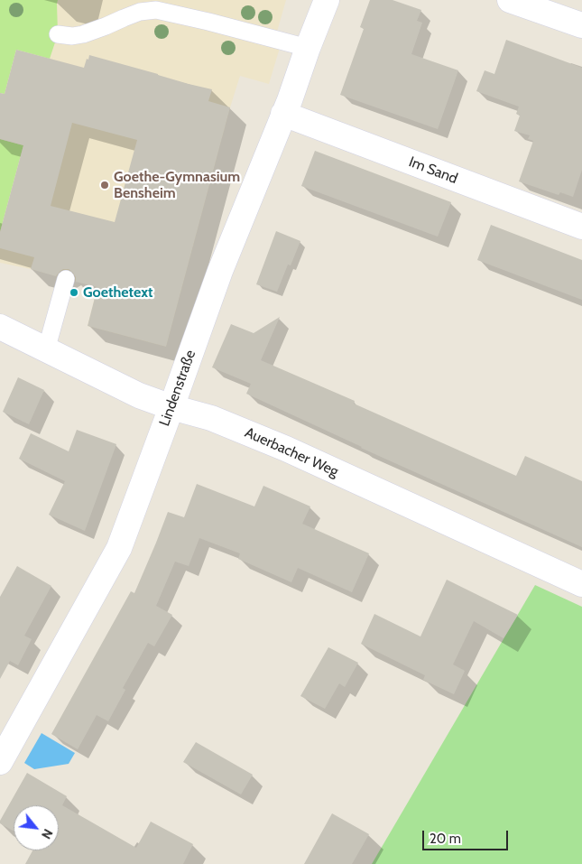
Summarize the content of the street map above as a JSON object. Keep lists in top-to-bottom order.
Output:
{
  "streets": {
    "street": ["Im Sand", "Lindenstraße", "Auerbacher Weg"]
  },
  "crossings": [
    ["Im Sand", "Lindenstraße"],
    ["Lindenstraße", "Auerbacher Weg"]
  ],
  "places": ["Goethe-Gymnasium Bensheim", "Goethetext"],
  "scale_bar": "20 m",
  "north": "bottom right"
}
